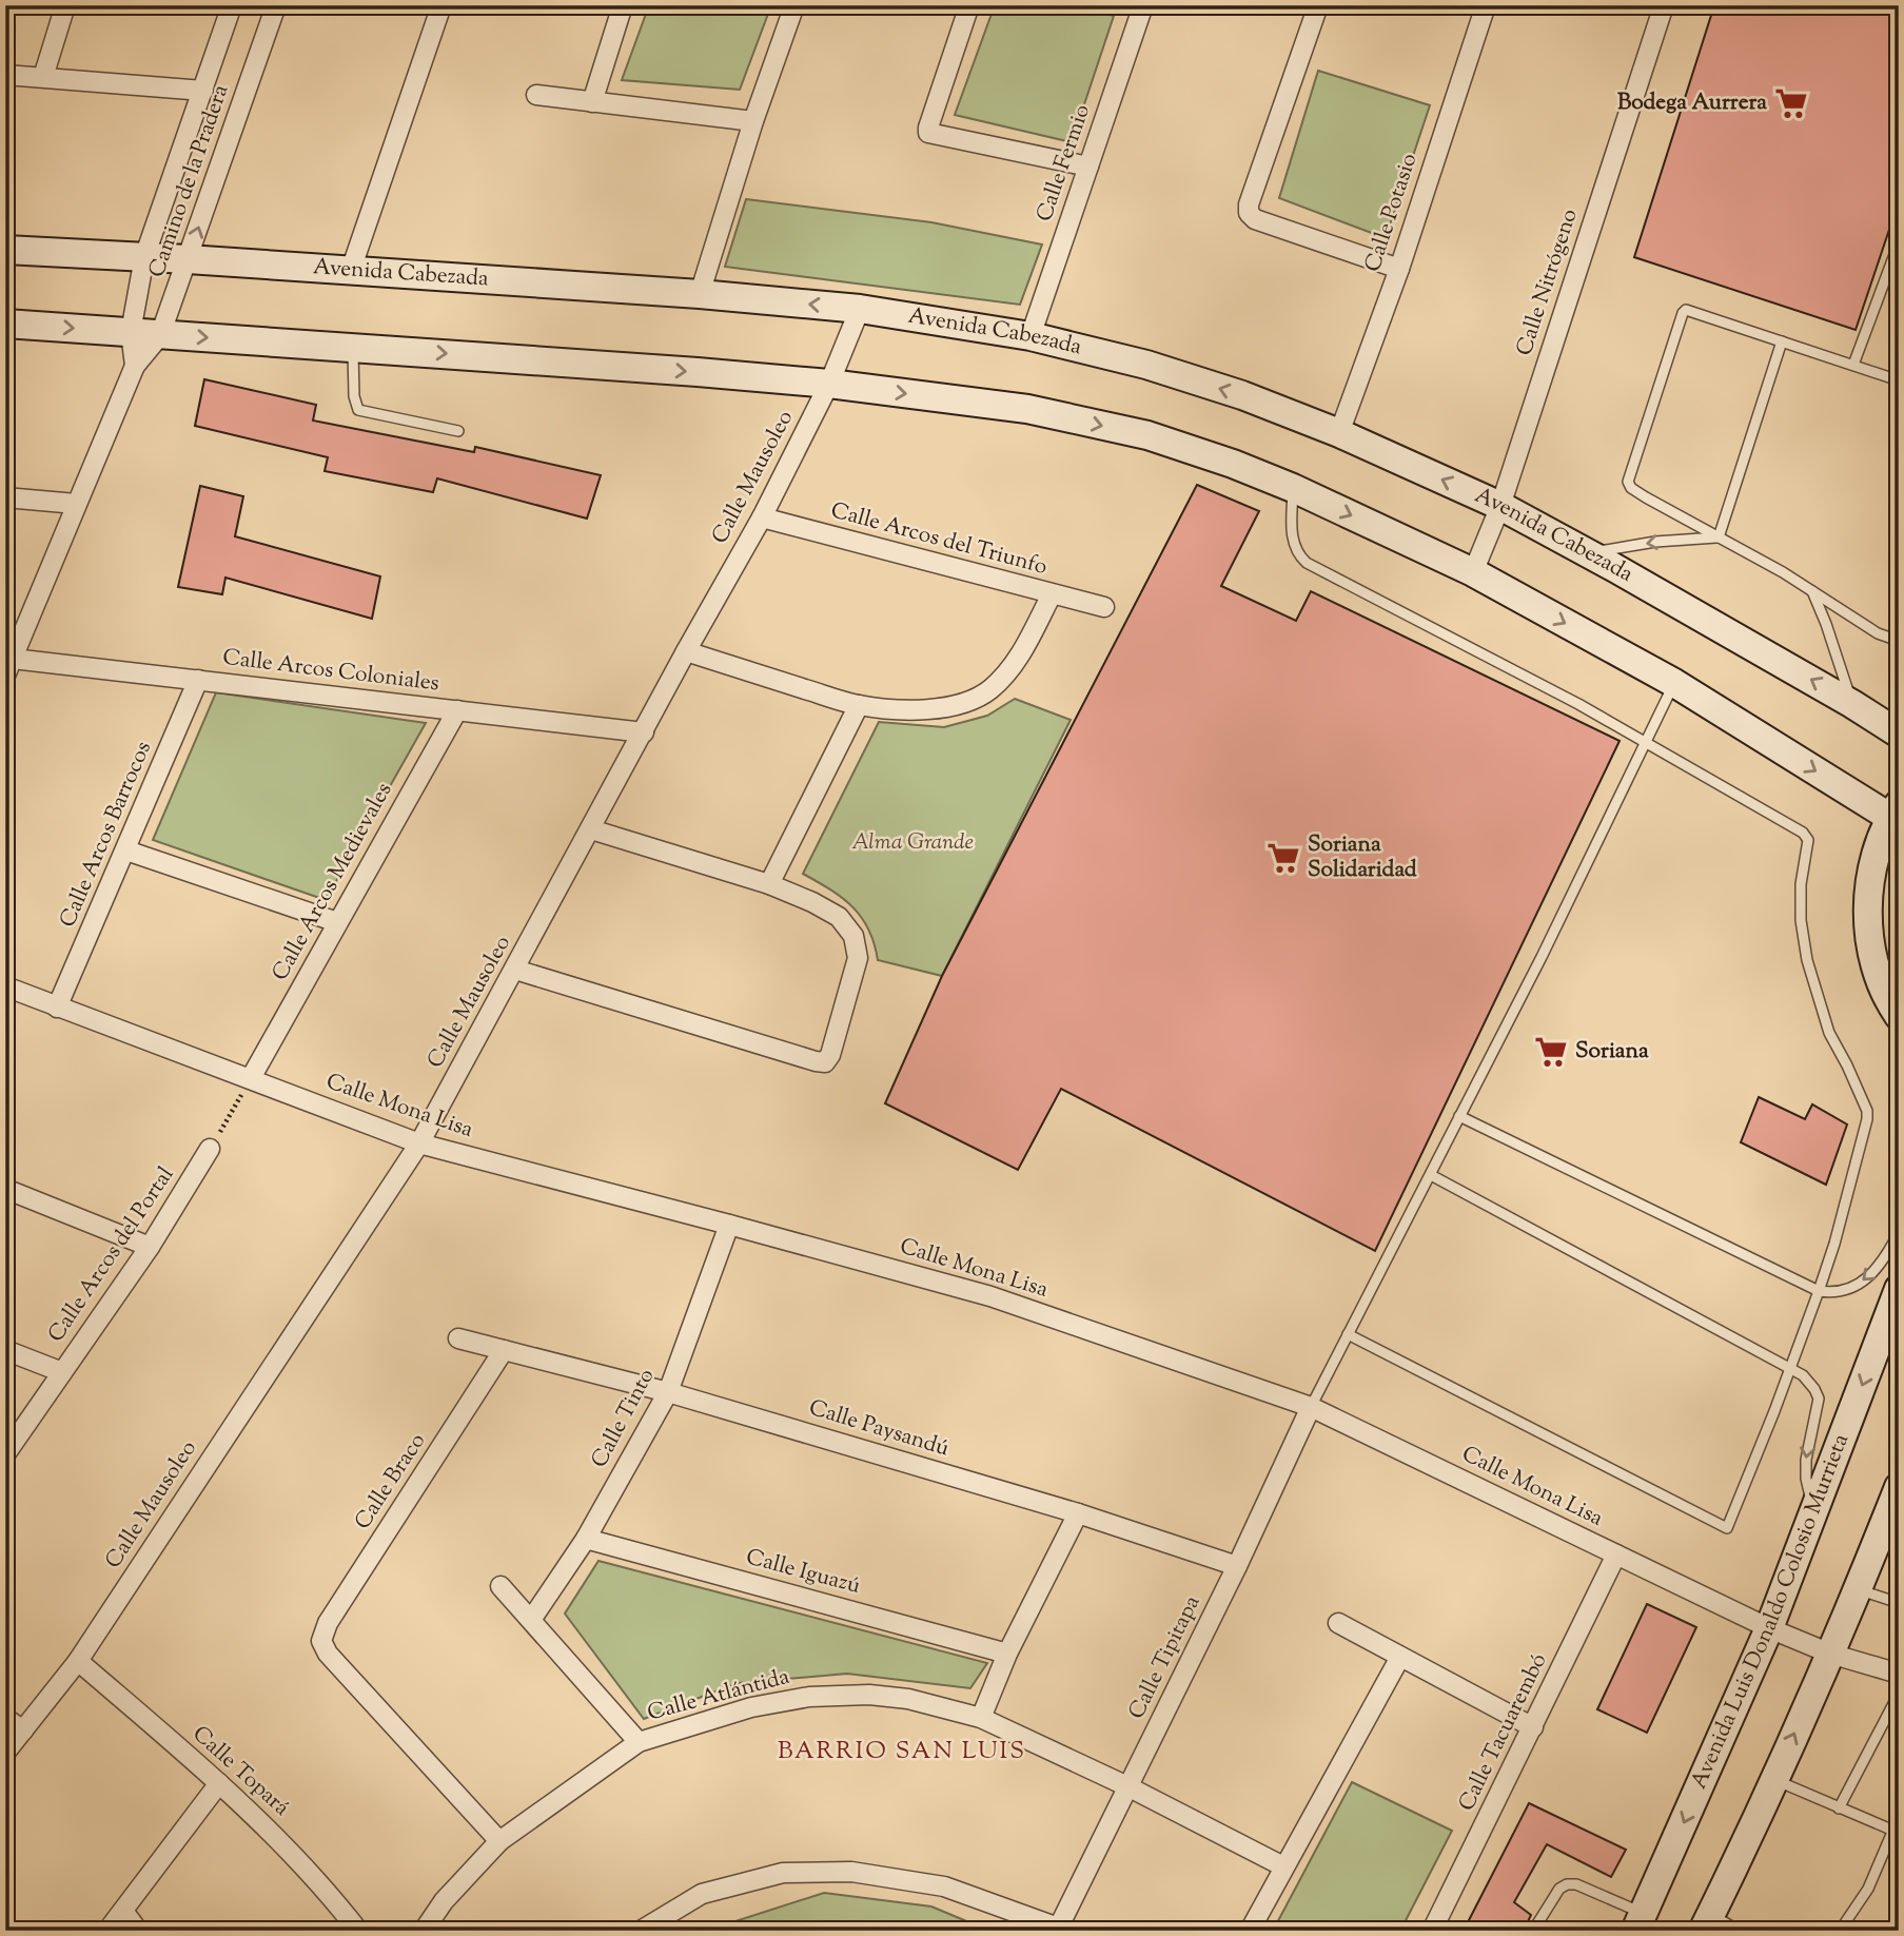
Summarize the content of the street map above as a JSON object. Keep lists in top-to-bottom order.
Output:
{
  "streets": {
    "main road": ["Avenida Cabezada", "Avenida Luis Donaldo Colosio Murrieta"],
    "street": [
      "Calle Fermio",
      "Camino de la Pradera",
      "Calle Potasio",
      "Calle Nitrógeno",
      "Calle Mausoleo",
      "Calle Arcos del Triunfo",
      "Calle Arcos Coloniales",
      "Calle Arcos Barrocos",
      "Calle Arcos Medievales",
      "Calle Mona Lisa",
      "Calle Arcos del Portal",
      "Calle Tinto",
      "Calle Paysandú",
      "Calle Braco",
      "Calle Iguazú",
      "Calle Tipitapa",
      "Calle Atlántida",
      "Calle Tacuarembó",
      "Calle Topará"
    ]
  },
  "crossings": [
    ["Calle Fermio", "Avenida Cabezada"],
    ["Camino de la Pradera", "Avenida Cabezada"],
    ["Camino de la Pradera", "Calle Arcos Coloniales"],
    ["Calle Potasio", "Avenida Cabezada"],
    ["Avenida Cabezada", "Calle Nitrógeno"],
    ["Avenida Cabezada", "Calle Mausoleo"],
    ["Calle Mausoleo", "Calle Arcos del Triunfo"],
    ["Calle Mausoleo", "Calle Arcos Coloniales"],
    ["Calle Mausoleo", "Calle Mona Lisa"],
    ["Calle Mausoleo", "Calle Topará"],
    ["Calle Arcos Coloniales", "Calle Arcos Barrocos"],
    ["Calle Arcos Coloniales", "Calle Arcos Medievales"],
    ["Calle Arcos Barrocos", "Calle Mona Lisa"],
    ["Calle Arcos Medievales", "Calle Mona Lisa"],
    ["Calle Mona Lisa", "Calle Tinto"],
    ["Calle Mona Lisa", "Avenida Luis Donaldo Colosio Murrieta"],
    ["Calle Mona Lisa", "Calle Tipitapa"],
    ["Calle Mona Lisa", "Calle Tacuarembó"],
    ["Calle Tinto", "Calle Paysandú"],
    ["Calle Tinto", "Calle Iguazú"],
    ["Calle Paysandú", "Calle Braco"],
    ["Calle Paysandú", "Calle Tipitapa"],
    ["Calle Braco", "Calle Atlántida"],
    ["Calle Tipitapa", "Calle Atlántida"]
  ],
  "districts": ["BARRIO SAN LUIS"],
  "parks": ["Alma Grande"],
  "places": {
    "supermarket": ["Bodega Aurrera", "Soriana Solidaridad", "Soriana"]
  }
}
